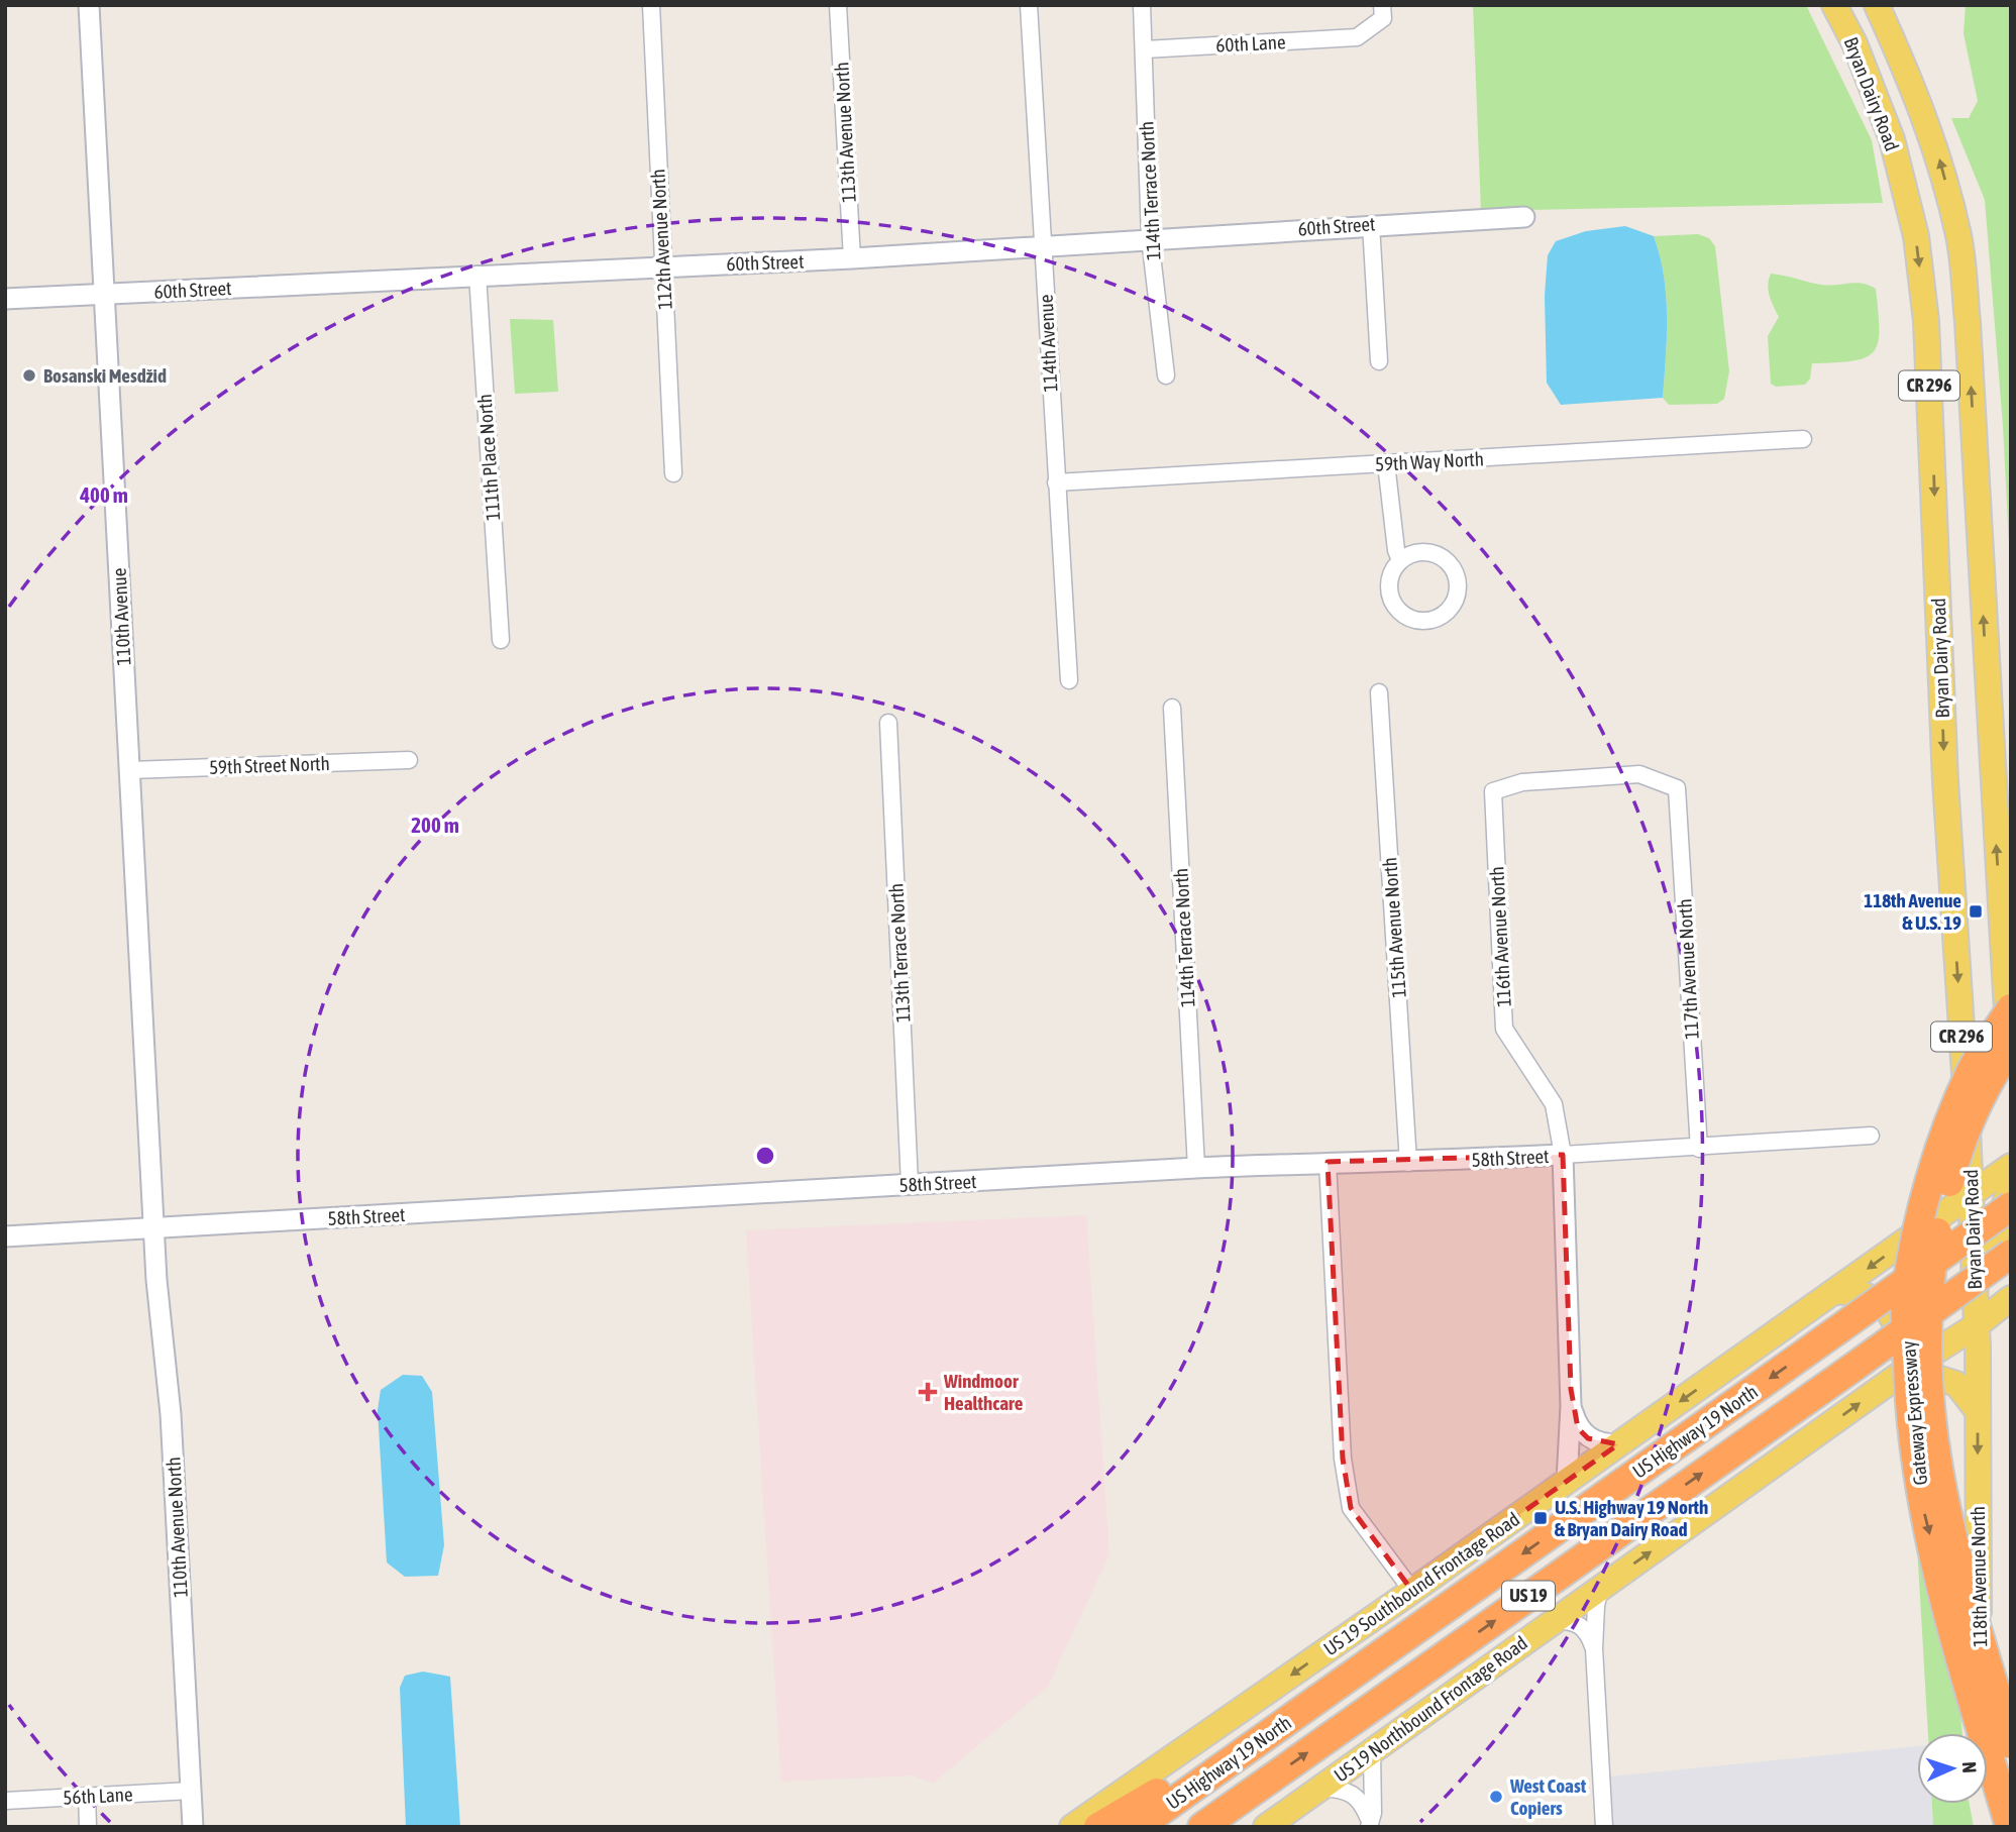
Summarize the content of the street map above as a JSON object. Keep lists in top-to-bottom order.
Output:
{
  "streets": {
    "highway": ["Gateway Expressway", "US Highway 19 North", "US 19"],
    "main road": [
      "Bryan Dairy Road",
      "CR 296",
      "118th Avenue North",
      "US 19 Southbound Frontage Road",
      "US 19 Northbound Frontage Road"
    ],
    "street": [
      "60th Lane",
      "113th Avenue North",
      "114th Terrace North",
      "60th Street",
      "112th Avenue North",
      "114th Avenue",
      "111th Place North",
      "59th Way North",
      "110th Avenue",
      "59th Street North",
      "115th Avenue North",
      "116th Avenue North",
      "113th Terrace North",
      "117th Avenue North",
      "58th Street",
      "110th Avenue North",
      "56th Lane"
    ]
  },
  "crossings": [
    ["60th Lane", "114th Terrace North"],
    ["Bryan Dairy Road", "US Highway 19 North"],
    ["Bryan Dairy Road", "118th Avenue North"],
    ["Bryan Dairy Road", "US 19 Southbound Frontage Road"],
    ["Bryan Dairy Road", "US 19 Northbound Frontage Road"],
    ["113th Avenue North", "60th Street"],
    ["114th Terrace North", "60th Street"],
    ["114th Terrace North", "58th Street"],
    ["60th Street", "112th Avenue North"],
    ["60th Street", "114th Avenue"],
    ["60th Street", "111th Place North"],
    ["60th Street", "110th Avenue"],
    ["114th Avenue", "59th Way North"],
    ["110th Avenue", "59th Street North"],
    ["110th Avenue", "58th Street"],
    ["110th Avenue", "110th Avenue North"],
    ["115th Avenue North", "58th Street"],
    ["116th Avenue North", "117th Avenue North"],
    ["116th Avenue North", "58th Street"],
    ["116th Avenue North", "US 19 Southbound Frontage Road"],
    ["113th Terrace North", "58th Street"],
    ["117th Avenue North", "58th Street"],
    ["58th Street", "110th Avenue North"],
    ["110th Avenue North", "56th Lane"],
    ["118th Avenue North", "US 19 Northbound Frontage Road"]
  ],
  "one_way": ["118th Avenue North", "US 19 Southbound Frontage Road", "US 19 Northbound Frontage Road"],
  "places": {
    "other": ["Bosanski Mesdžid", "West Coast Copiers"],
    "transit": ["118th Avenue & U.S. 19", "U.S. Highway 19 North & Bryan Dairy Road"],
    "health": ["Windmoor Healthcare"]
  },
  "north": "right",
  "rings": ["400 m", "200 m"]
}
